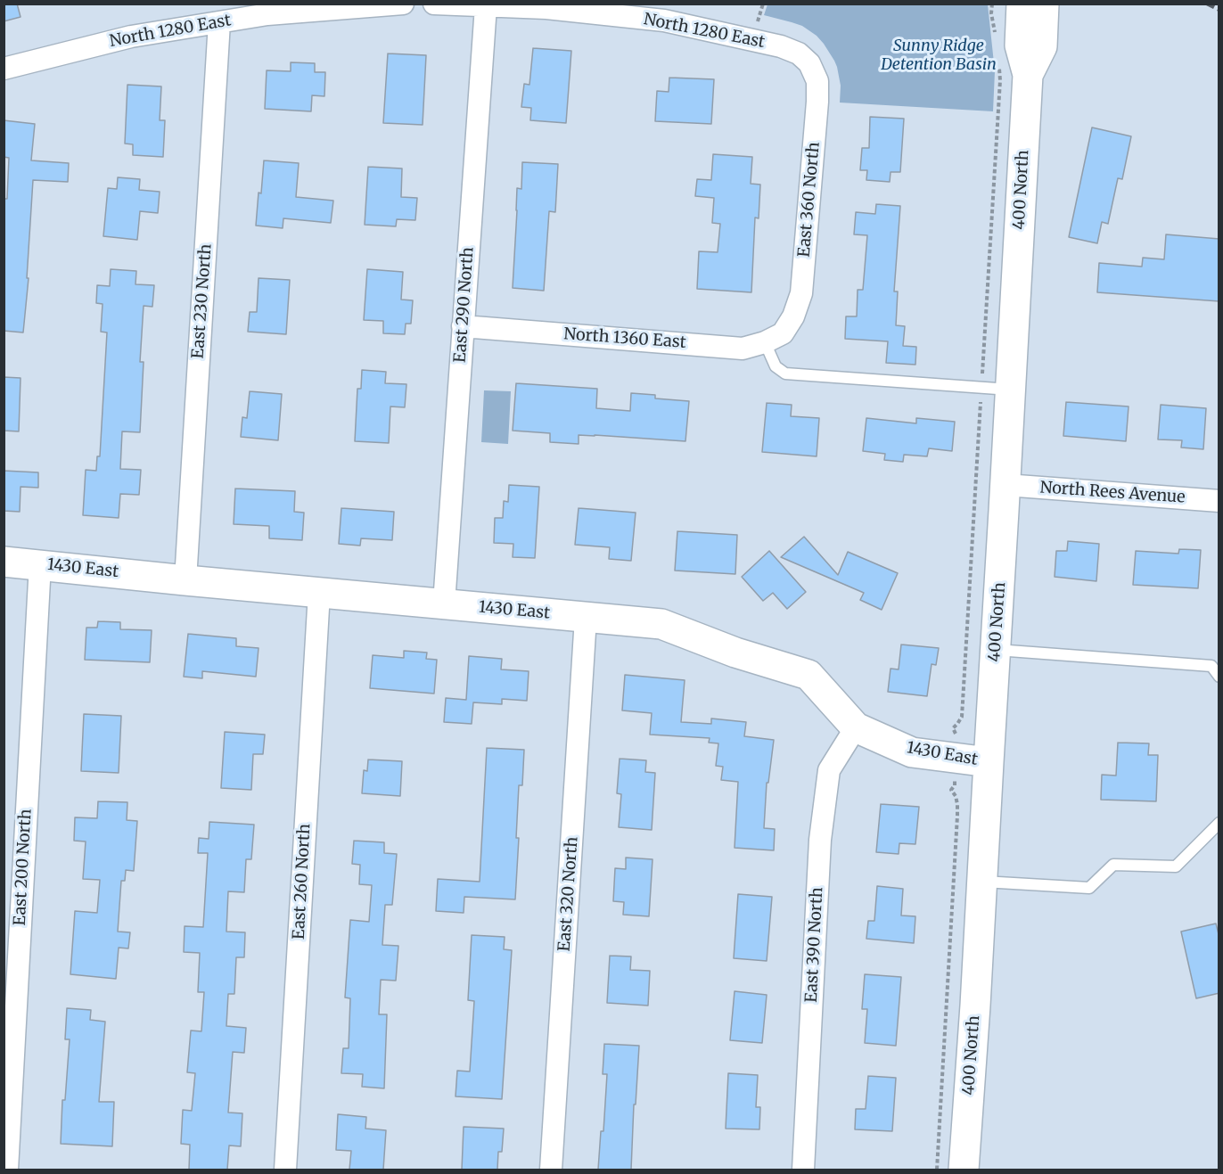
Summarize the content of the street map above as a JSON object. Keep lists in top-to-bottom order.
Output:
{
  "streets": {
    "main road": ["400 North", "1430 East"],
    "street": [
      "North 1280 East",
      "East 360 North",
      "East 230 North",
      "East 290 North",
      "North 1360 East",
      "North Rees Avenue",
      "East 200 North",
      "East 260 North",
      "East 320 North",
      "East 390 North"
    ]
  },
  "crossings": [
    ["North 1280 East", "East 360 North"],
    ["North 1280 East", "East 230 North"],
    ["North 1280 East", "East 290 North"],
    ["400 North", "North Rees Avenue"],
    ["400 North", "1430 East"],
    ["East 360 North", "North 1360 East"],
    ["East 230 North", "1430 East"],
    ["East 290 North", "North 1360 East"],
    ["East 290 North", "1430 East"],
    ["1430 East", "East 200 North"],
    ["1430 East", "East 260 North"],
    ["1430 East", "East 320 North"],
    ["1430 East", "East 390 North"]
  ],
  "parks": ["Sunny Ridge Detention Basin"]
}
